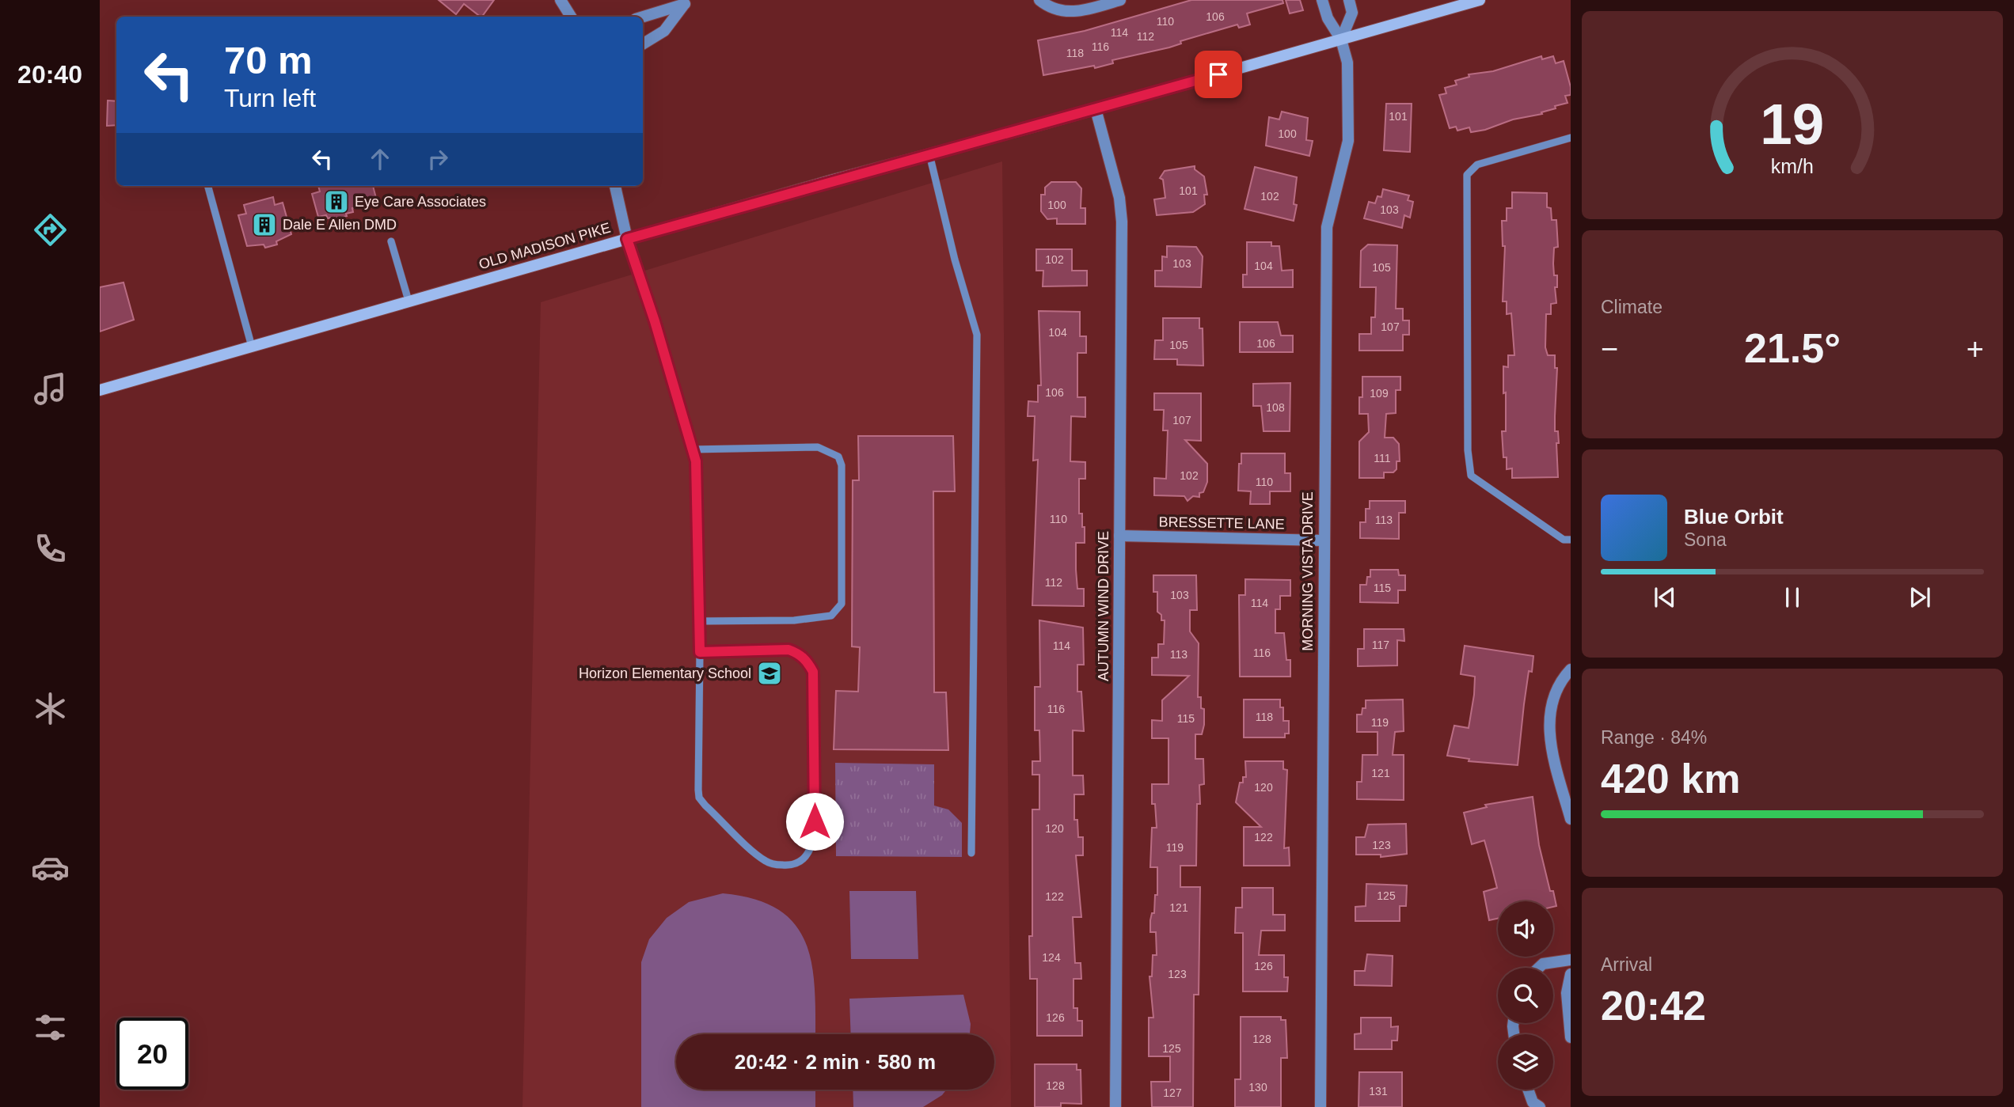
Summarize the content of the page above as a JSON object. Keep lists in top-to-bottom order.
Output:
{
  "streets": {
    "main road": ["OLD MADISON PIKE"],
    "street": ["BRESSETTE LANE", "MORNING VISTA DRIVE", "AUTUMN WIND DRIVE"]
  },
  "crossings": [
    ["OLD MADISON PIKE", "MORNING VISTA DRIVE"],
    ["OLD MADISON PIKE", "AUTUMN WIND DRIVE"],
    ["BRESSETTE LANE", "MORNING VISTA DRIVE"],
    ["BRESSETTE LANE", "AUTUMN WIND DRIVE"]
  ],
  "places": {
    "building": ["Eye Care Associates", "Dale E Allen DMD"],
    "school or university": ["Horizon Elementary School"]
  },
  "house_numbers": [
    "106",
    "110",
    "114",
    "112",
    "116",
    "118",
    "101",
    "100",
    "101",
    "102",
    "100",
    "103",
    "102",
    "103",
    "104",
    "105",
    "107",
    "104",
    "106",
    "105",
    "106",
    "109",
    "108",
    "107",
    "111",
    "102",
    "110",
    "110",
    "113",
    "112",
    "115",
    "103",
    "114",
    "117",
    "114",
    "116",
    "113",
    "116",
    "118",
    "115",
    "119",
    "121",
    "120",
    "120",
    "122",
    "123",
    "119",
    "125",
    "122",
    "121",
    "124",
    "126",
    "123",
    "126",
    "128",
    "125",
    "128",
    "130",
    "131",
    "127"
  ],
  "page": {
    "tabs": "20:40",
    "turn": ["70 m", "Turn left"],
    "tile": [
      "Climate",
      ["Range · 84%", "420 km"],
      ["Arrival", "20:42"]
    ],
    "heat": ["−", "21.5°", "+"],
    "song": ["Blue Orbit", "Sona"],
    "limit": "20",
    "trip": "20:42 · 2 min · 580 m",
    "gauge": ["19", "km/h"]
  }
}
